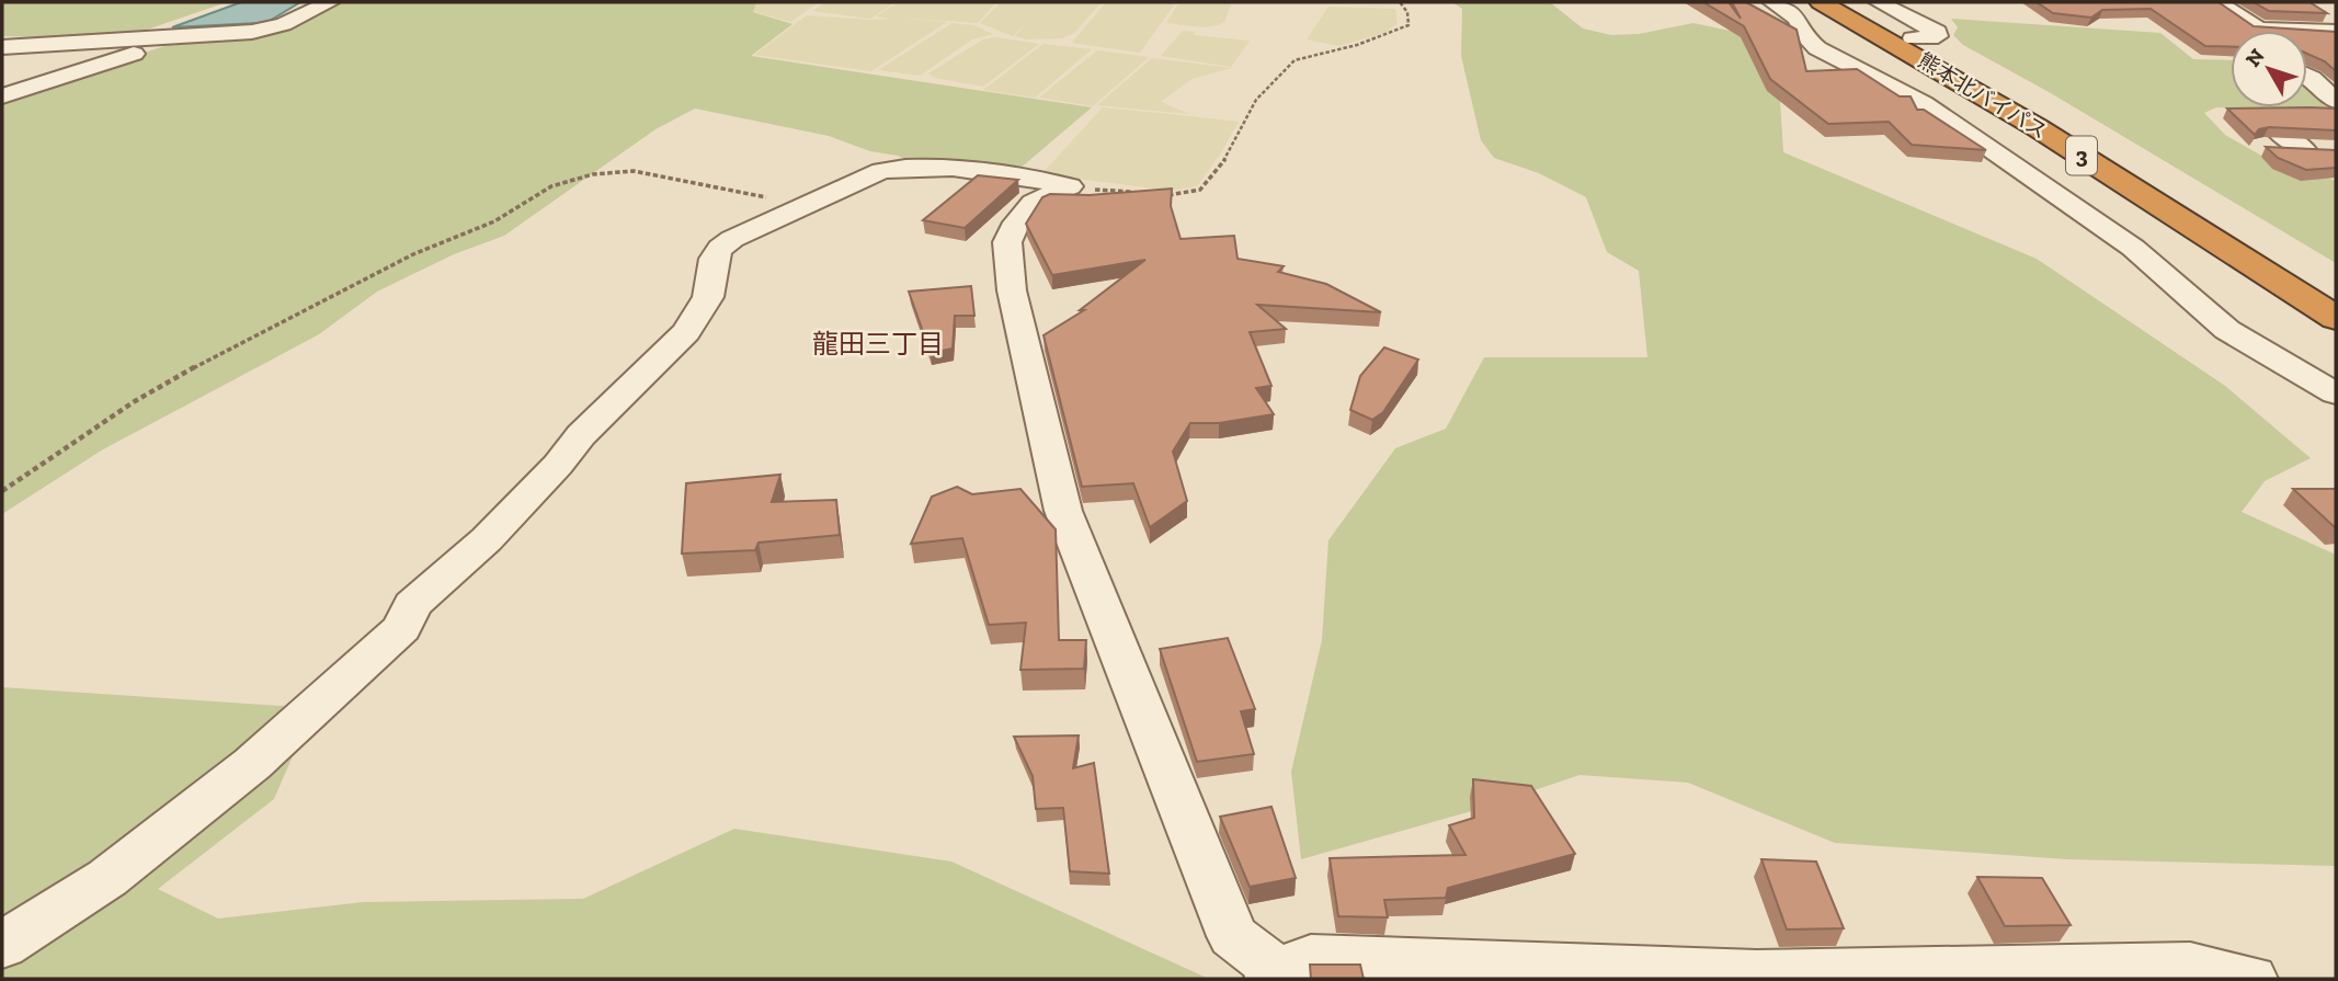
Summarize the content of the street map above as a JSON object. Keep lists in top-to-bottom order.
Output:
{
  "streets": {
    "highway": ["熊本北バイパス", "3"]
  },
  "districts": ["龍田三丁目"],
  "north": "top left"
}
